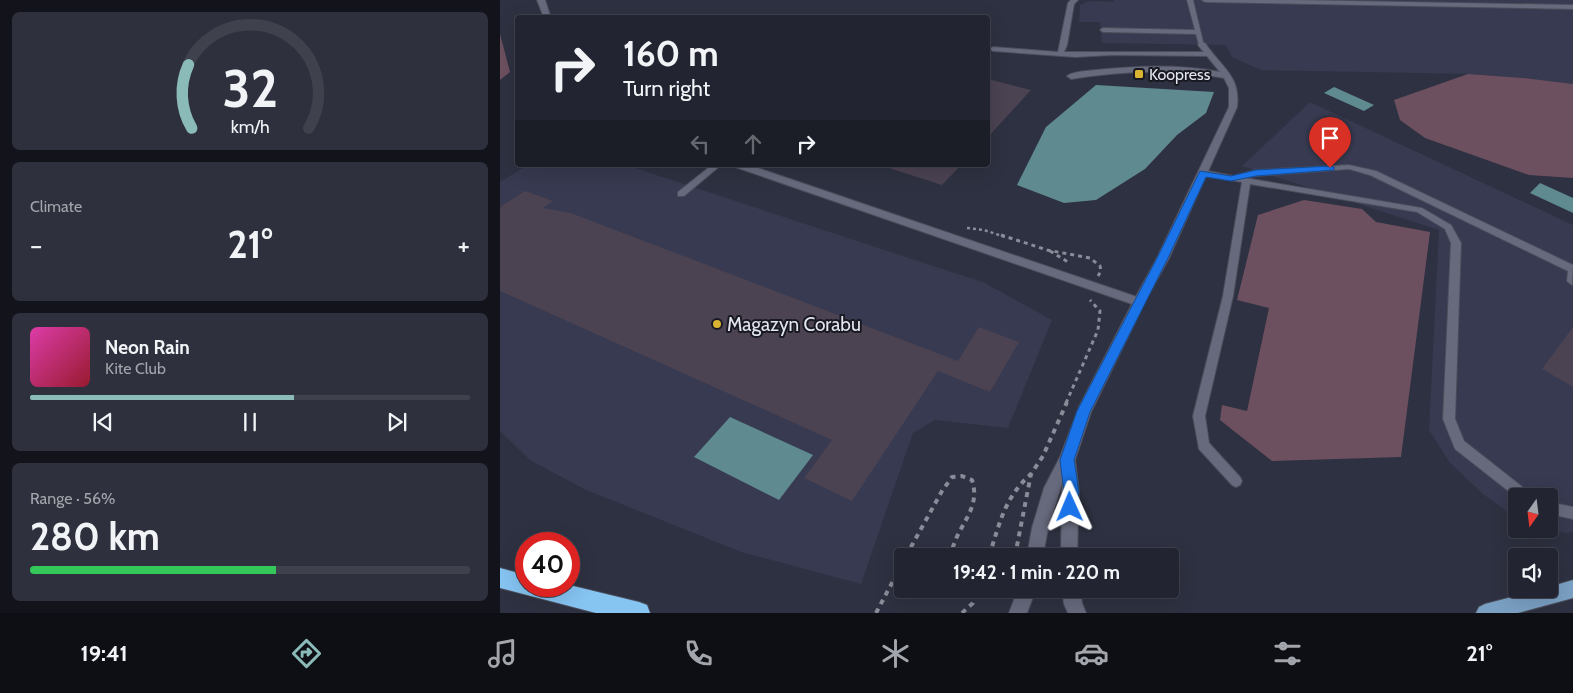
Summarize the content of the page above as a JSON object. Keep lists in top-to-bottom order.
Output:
{
  "places": {
    "transit": ["Koopress"],
    "other": ["Magazyn Corabu"]
  },
  "north": "bottom",
  "page": {
    "turn": ["160 m", "Turn right"],
    "tile": [
      "Climate",
      ["Range · 56%", "280 km"]
    ],
    "heat": ["−", "21°", "+"],
    "song": ["Neon Rain", "Kite Club"],
    "limit": "40",
    "trip": "19:42 · 1 min · 220 m",
    "tabs": ["19:41", "21°"],
    "gauge": ["32", "km/h"]
  }
}
